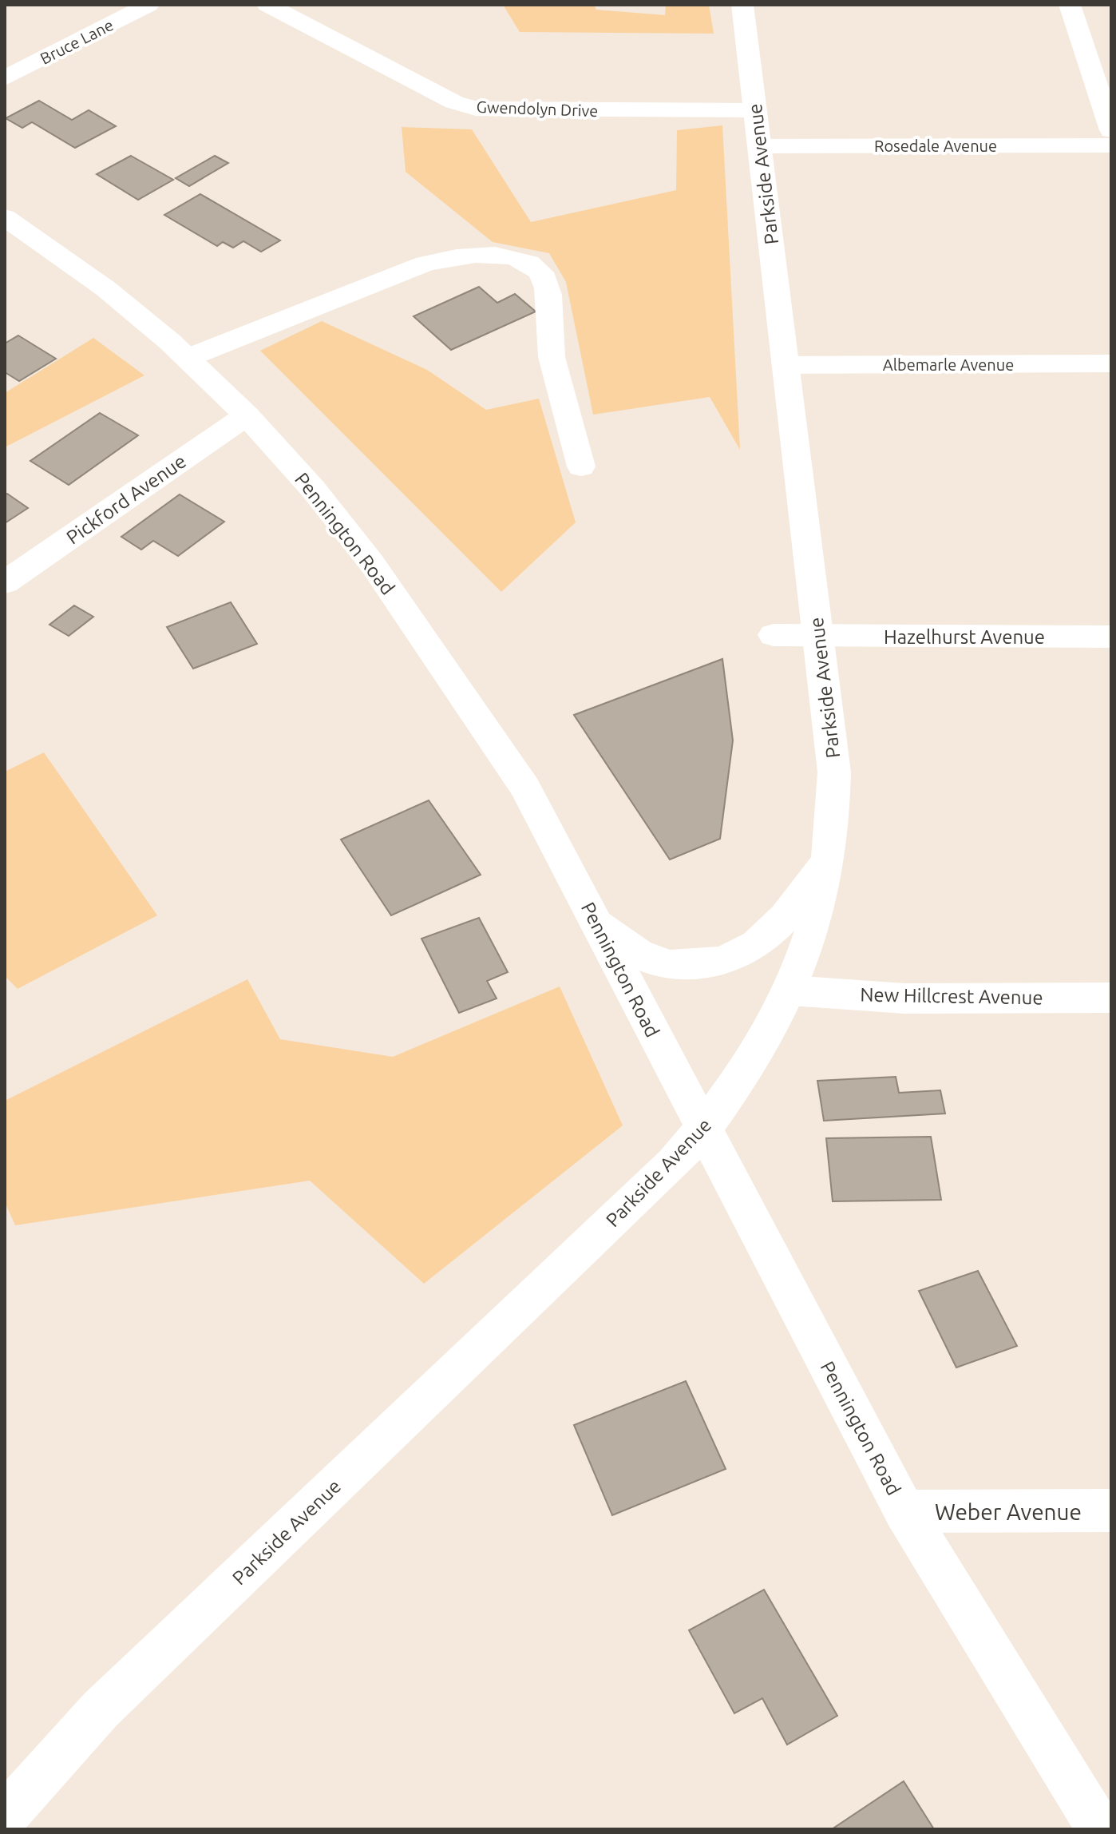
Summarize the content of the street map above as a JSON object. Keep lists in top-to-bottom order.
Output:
{
  "streets": {
    "main road": [
      "Bruce Lane",
      "Gwendolyn Drive",
      "Rosedale Avenue",
      "Parkside Avenue",
      "Albemarle Avenue",
      "Pickford Avenue",
      "Pennington Road",
      "Hazelhurst Avenue",
      "New Hillcrest Avenue",
      "Weber Avenue"
    ]
  },
  "crossings": [
    ["Gwendolyn Drive", "Parkside Avenue"],
    ["Rosedale Avenue", "Parkside Avenue"],
    ["Parkside Avenue", "Albemarle Avenue"],
    ["Parkside Avenue", "Pennington Road"],
    ["Parkside Avenue", "Hazelhurst Avenue"],
    ["Parkside Avenue", "New Hillcrest Avenue"],
    ["Pickford Avenue", "Pennington Road"],
    ["Pennington Road", "Weber Avenue"]
  ]
}
